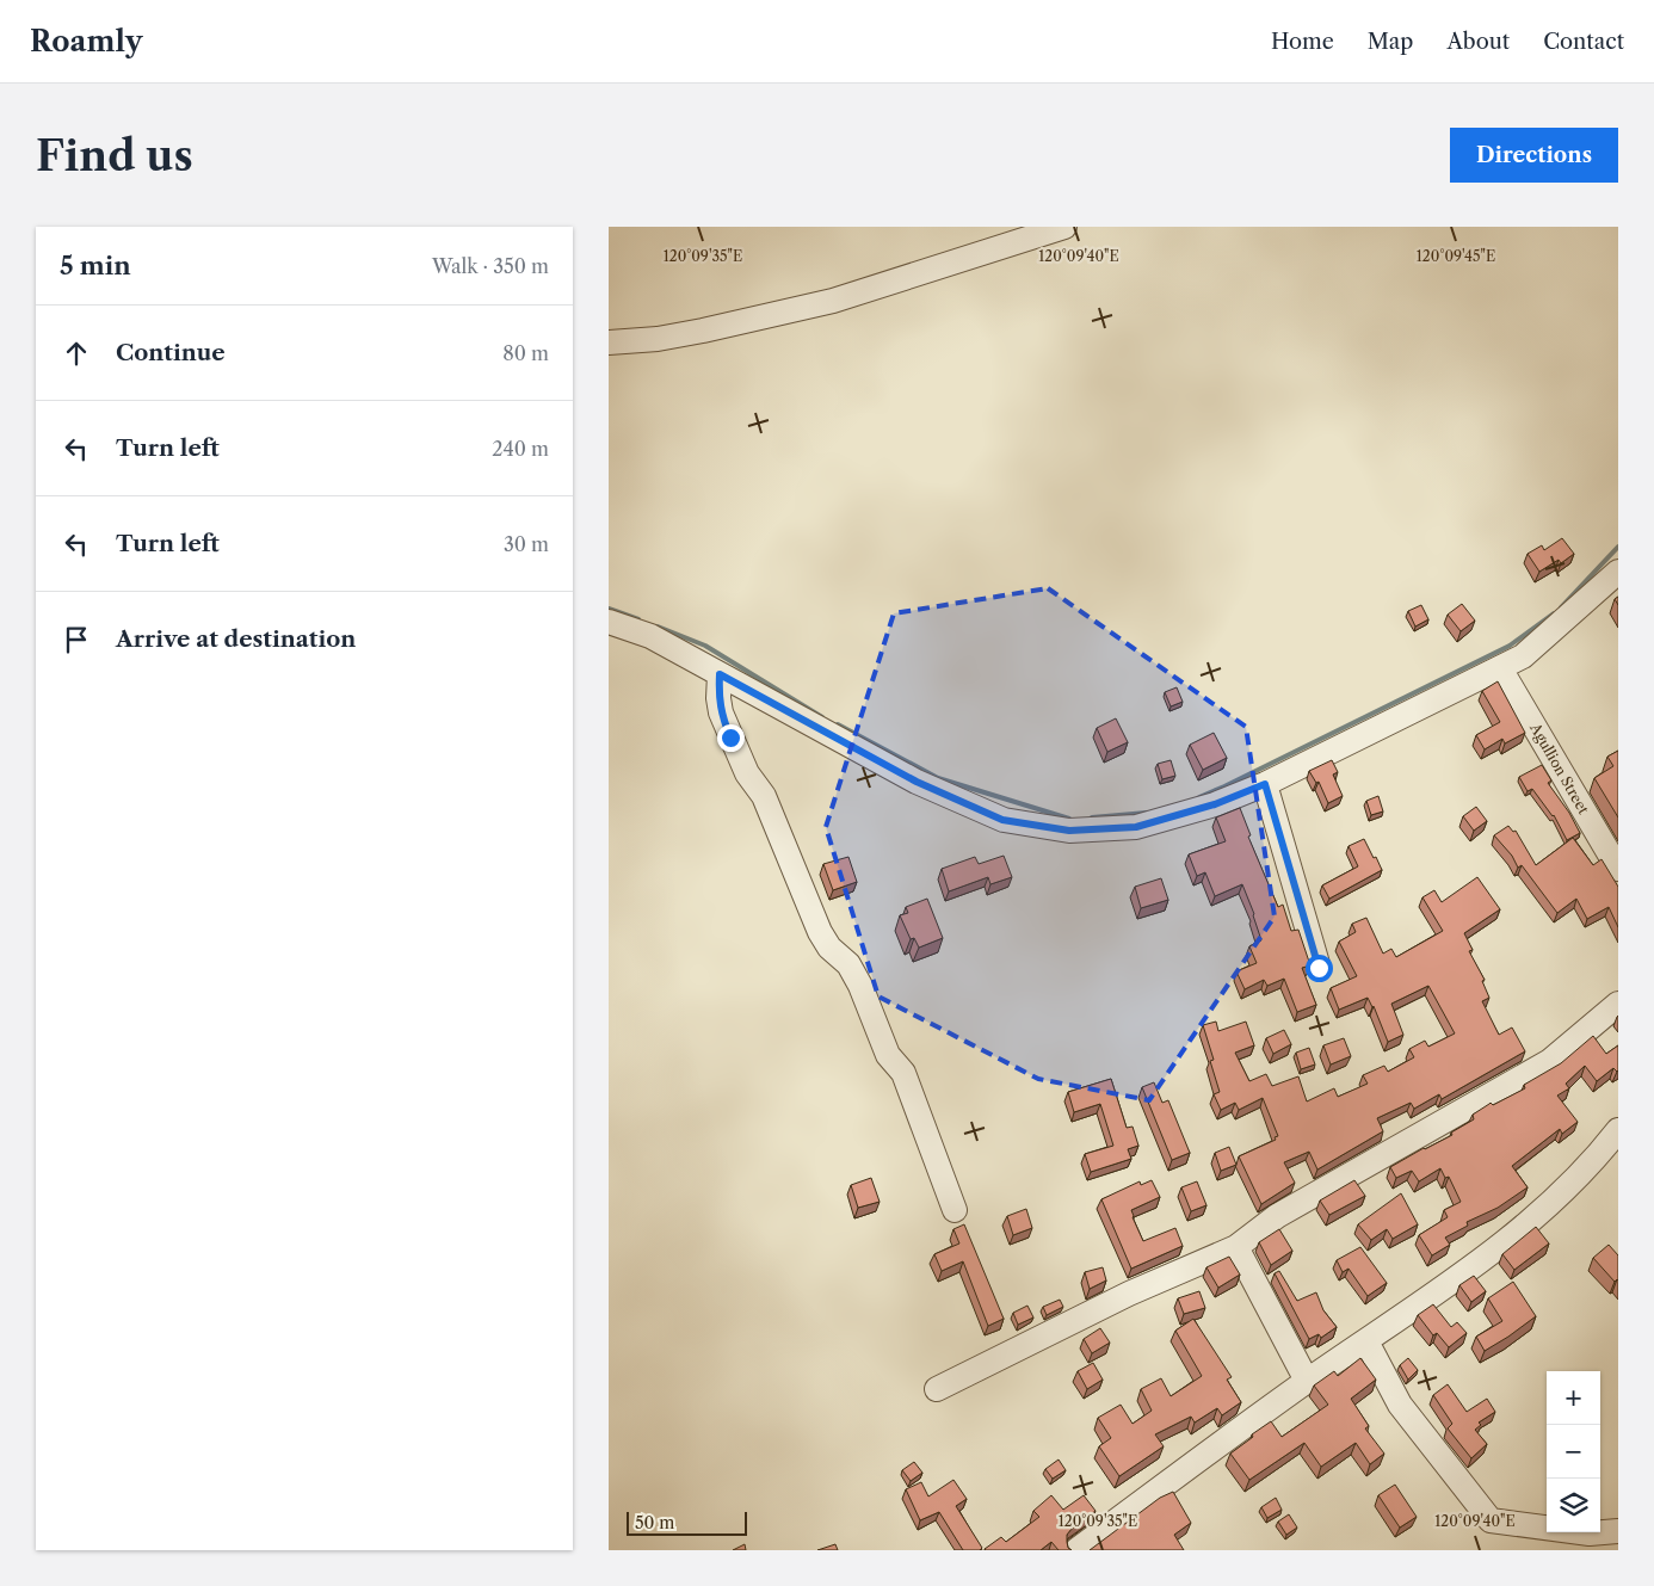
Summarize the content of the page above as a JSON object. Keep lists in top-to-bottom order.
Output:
{
  "streets": {
    "street": ["Agullion Street"]
  },
  "scale_bar": "50 m",
  "page": {
    "header": "Roamly",
    "nav": [
      "Home",
      "Map",
      "About",
      "Contact"
    ],
    "buttons": "Directions",
    "title": "Find us",
    "heading": ["5 min", "Walk · 350 m"],
    "list": [
      ["Continue", "80 m"],
      ["Turn left", "240 m"],
      ["Turn left", "30 m"],
      "Arrive at destination"
    ],
    "map_buttons": ["+", "−"],
    "scale": "50 m"
  },
  "coordinates": ["120°09'35\"E", "120°09'40\"E", "120°09'45\"E"]
}
